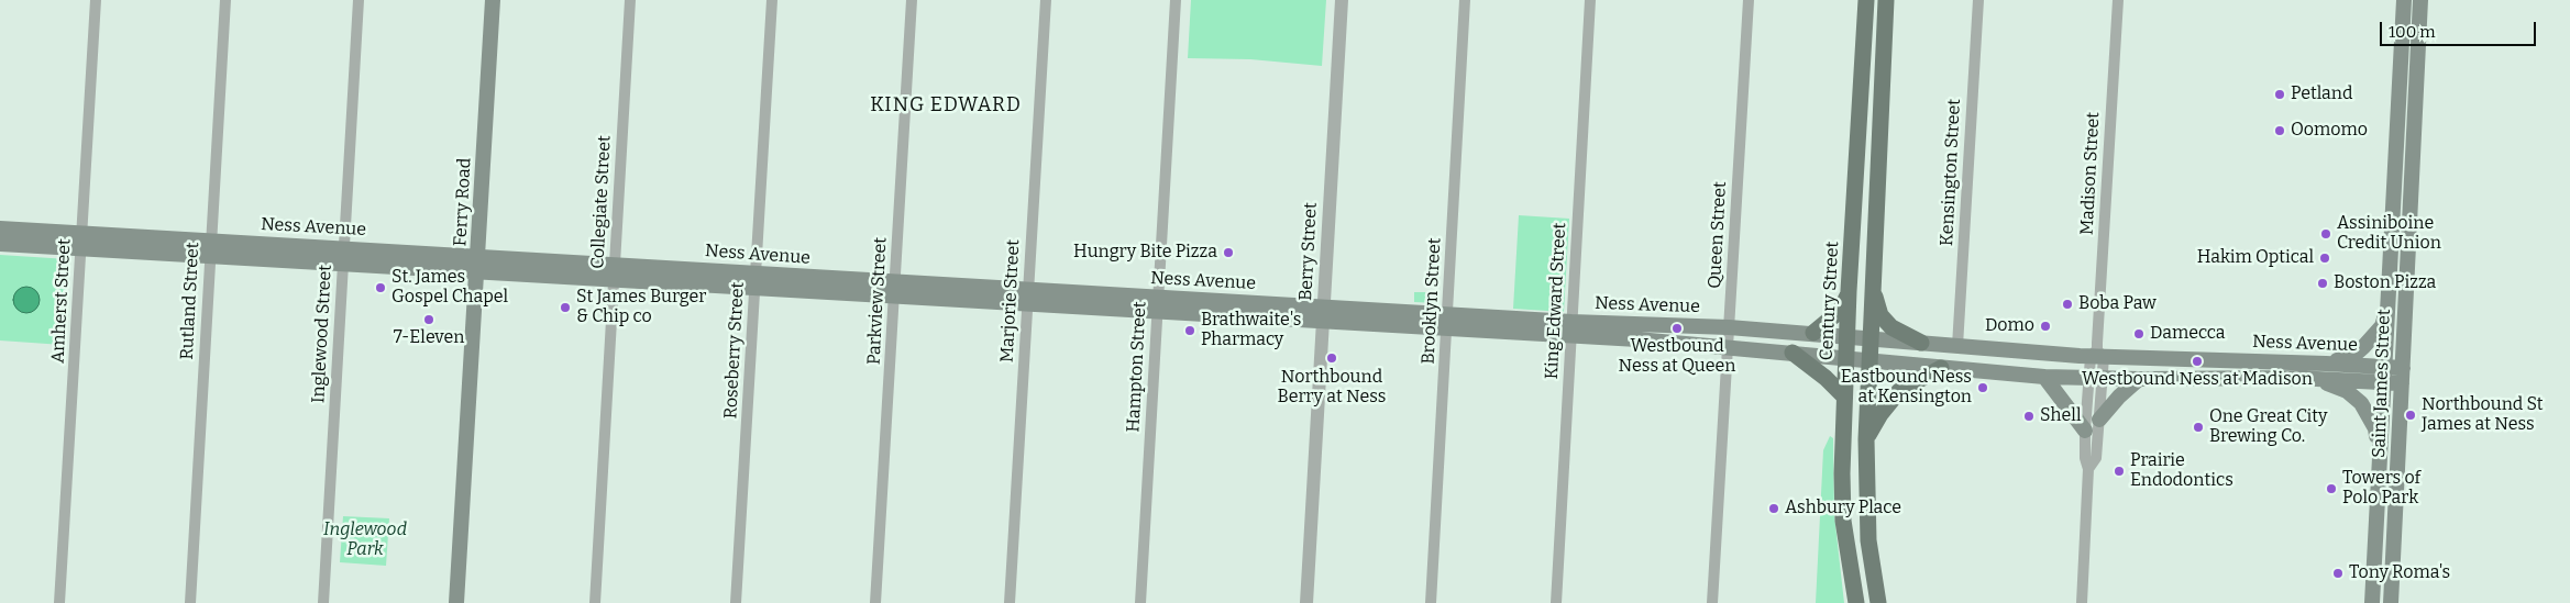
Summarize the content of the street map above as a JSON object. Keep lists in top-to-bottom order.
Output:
{
  "streets": {
    "main road": [
      "Ferry Road",
      "Ness Avenue",
      "Century Street",
      "Saint James Street"
    ],
    "street": [
      "Kensington Street",
      "Madison Street",
      "Collegiate Street",
      "Queen Street",
      "Berry Street",
      "Amherst Street",
      "Rutland Street",
      "Parkview Street",
      "Marjorie Street",
      "Brooklyn Street",
      "King Edward Street",
      "Inglewood Street",
      "Roseberry Street",
      "Hampton Street"
    ]
  },
  "crossings": [
    ["Kensington Street", "Ness Avenue"],
    ["Madison Street", "Ness Avenue"],
    ["Ferry Road", "Ness Avenue"],
    ["Collegiate Street", "Ness Avenue"],
    ["Ness Avenue", "Queen Street"],
    ["Ness Avenue", "Berry Street"],
    ["Ness Avenue", "Amherst Street"],
    ["Ness Avenue", "Rutland Street"],
    ["Ness Avenue", "Parkview Street"],
    ["Ness Avenue", "Marjorie Street"],
    ["Ness Avenue", "Brooklyn Street"],
    ["Ness Avenue", "King Edward Street"],
    ["Ness Avenue", "Century Street"],
    ["Ness Avenue", "Inglewood Street"],
    ["Ness Avenue", "Roseberry Street"],
    ["Ness Avenue", "Hampton Street"],
    ["Ness Avenue", "Saint James Street"]
  ],
  "districts": ["KING EDWARD"],
  "parks": ["Inglewood Park"],
  "places": [
    "Petland",
    "Oomomo",
    "Assiniboine Credit Union",
    "Hungry Bite Pizza",
    "Hakim Optical",
    "Boston Pizza",
    "St. James Gospel Chapel",
    "Boba Paw",
    "St James Burger & Chip co",
    "7-Eleven",
    "Domo",
    "Westbound Ness at Queen",
    "Brathwaite's Pharmacy",
    "Damecca",
    "Northbound Berry at Ness",
    "Westbound Ness at Madison",
    "Eastbound Ness at Kensington",
    "Northbound St James at Ness",
    "Shell",
    "One Great City Brewing Co.",
    "Prairie Endodontics",
    "Towers of Polo Park",
    "Ashbury Place",
    "Tony Roma's"
  ],
  "scale_bar": "100 m"
}
